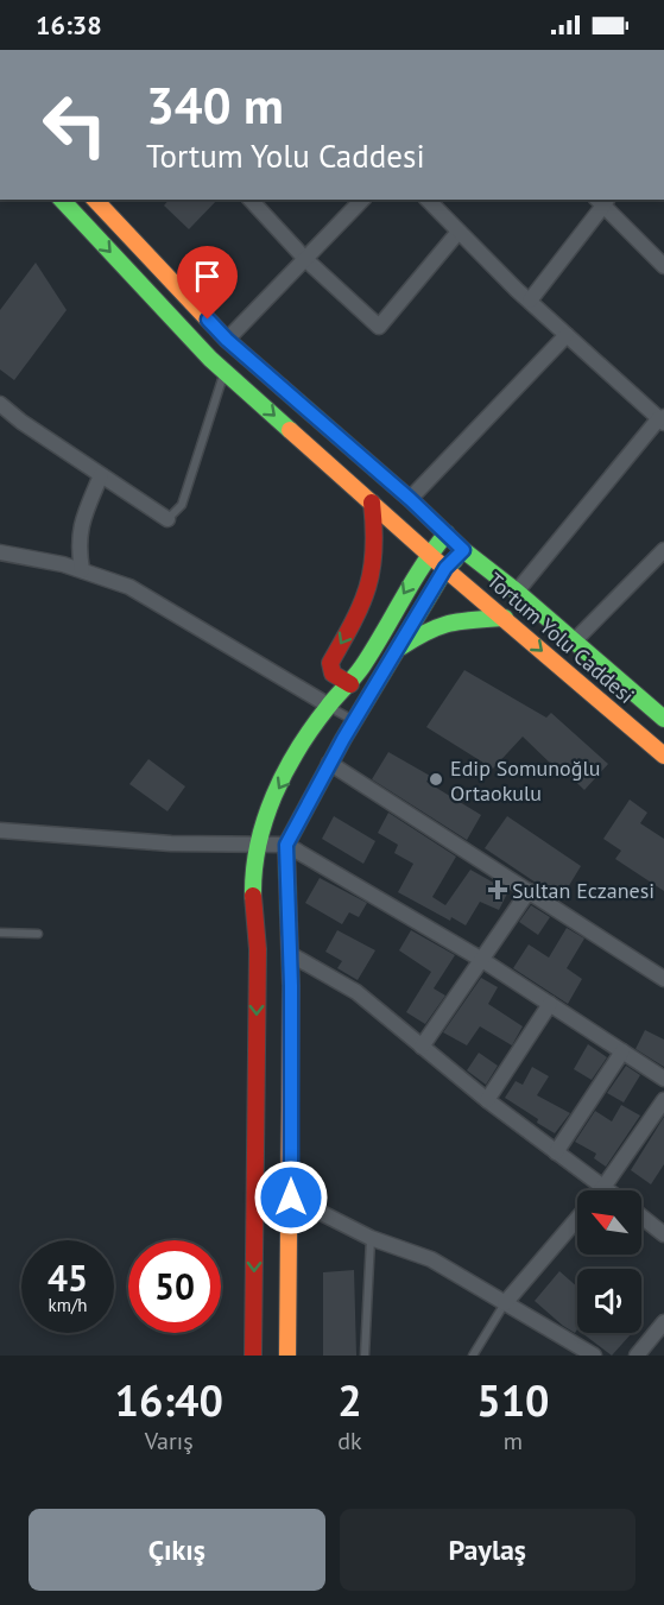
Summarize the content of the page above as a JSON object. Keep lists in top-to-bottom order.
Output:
{
  "streets": {
    "main road": ["Tortum Yolu Caddesi"]
  },
  "places": {
    "other": ["Edip Somunoğlu Ortaokulu"],
    "health": ["Sultan Eczanesi"]
  },
  "north": "top left",
  "page": {
    "status": "16:38",
    "turn": ["340 m", "Tortum Yolu Caddesi"],
    "speed": "45 km/h",
    "limit": "50",
    "eta": [
      "16:40",
      "Varış",
      "2",
      "dk",
      "510",
      "m"
    ],
    "buttons": ["Çıkış", "Paylaş"]
  }
}
